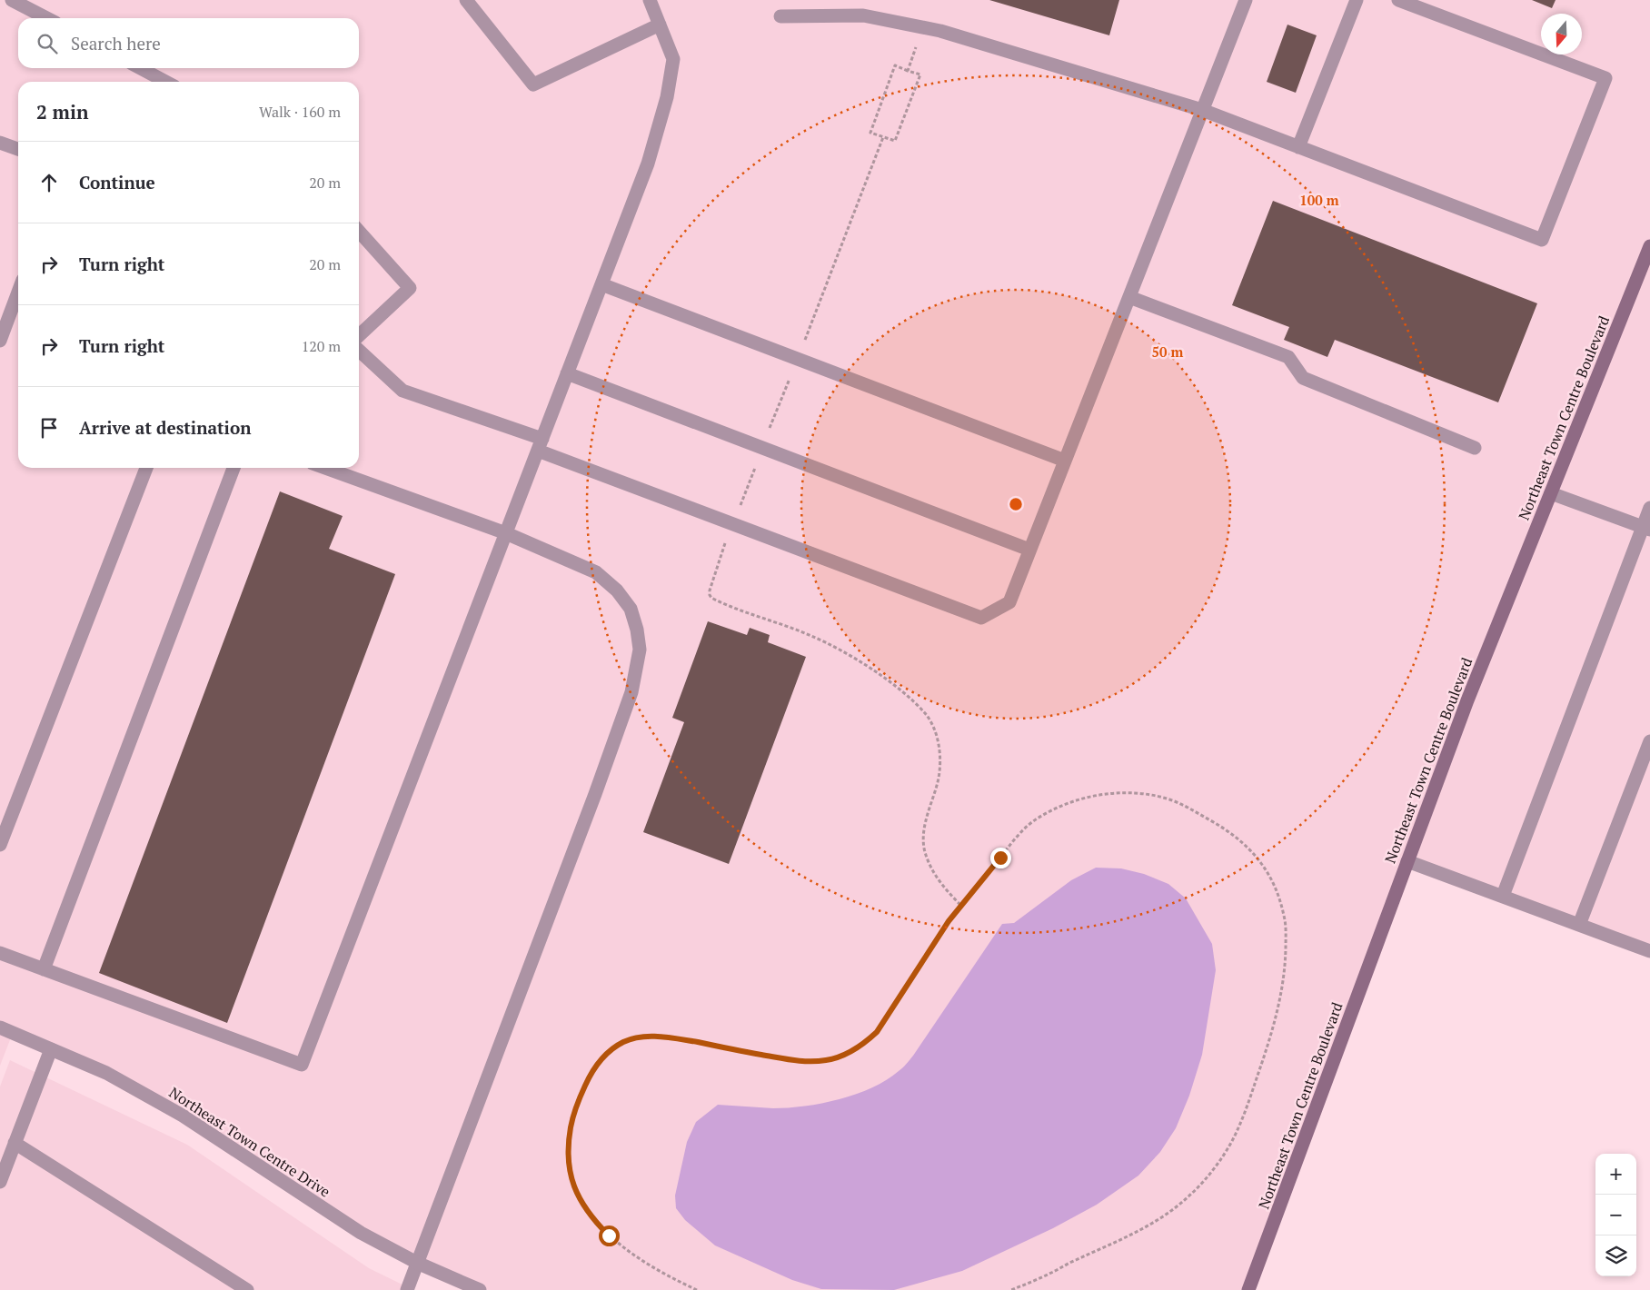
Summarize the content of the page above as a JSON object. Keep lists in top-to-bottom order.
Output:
{
  "streets": {
    "street": ["Northeast Town Centre Boulevard", "Northeast Town Centre Drive"]
  },
  "north": "bottom",
  "page": {
    "search": "Search here",
    "heading": ["2 min", "Walk · 160 m"],
    "list": [
      ["Continue", "20 m"],
      ["Turn right", "20 m"],
      ["Turn right", "120 m"],
      "Arrive at destination"
    ],
    "map_buttons": ["+", "−"]
  },
  "rings": ["100 m", "50 m"]
}
